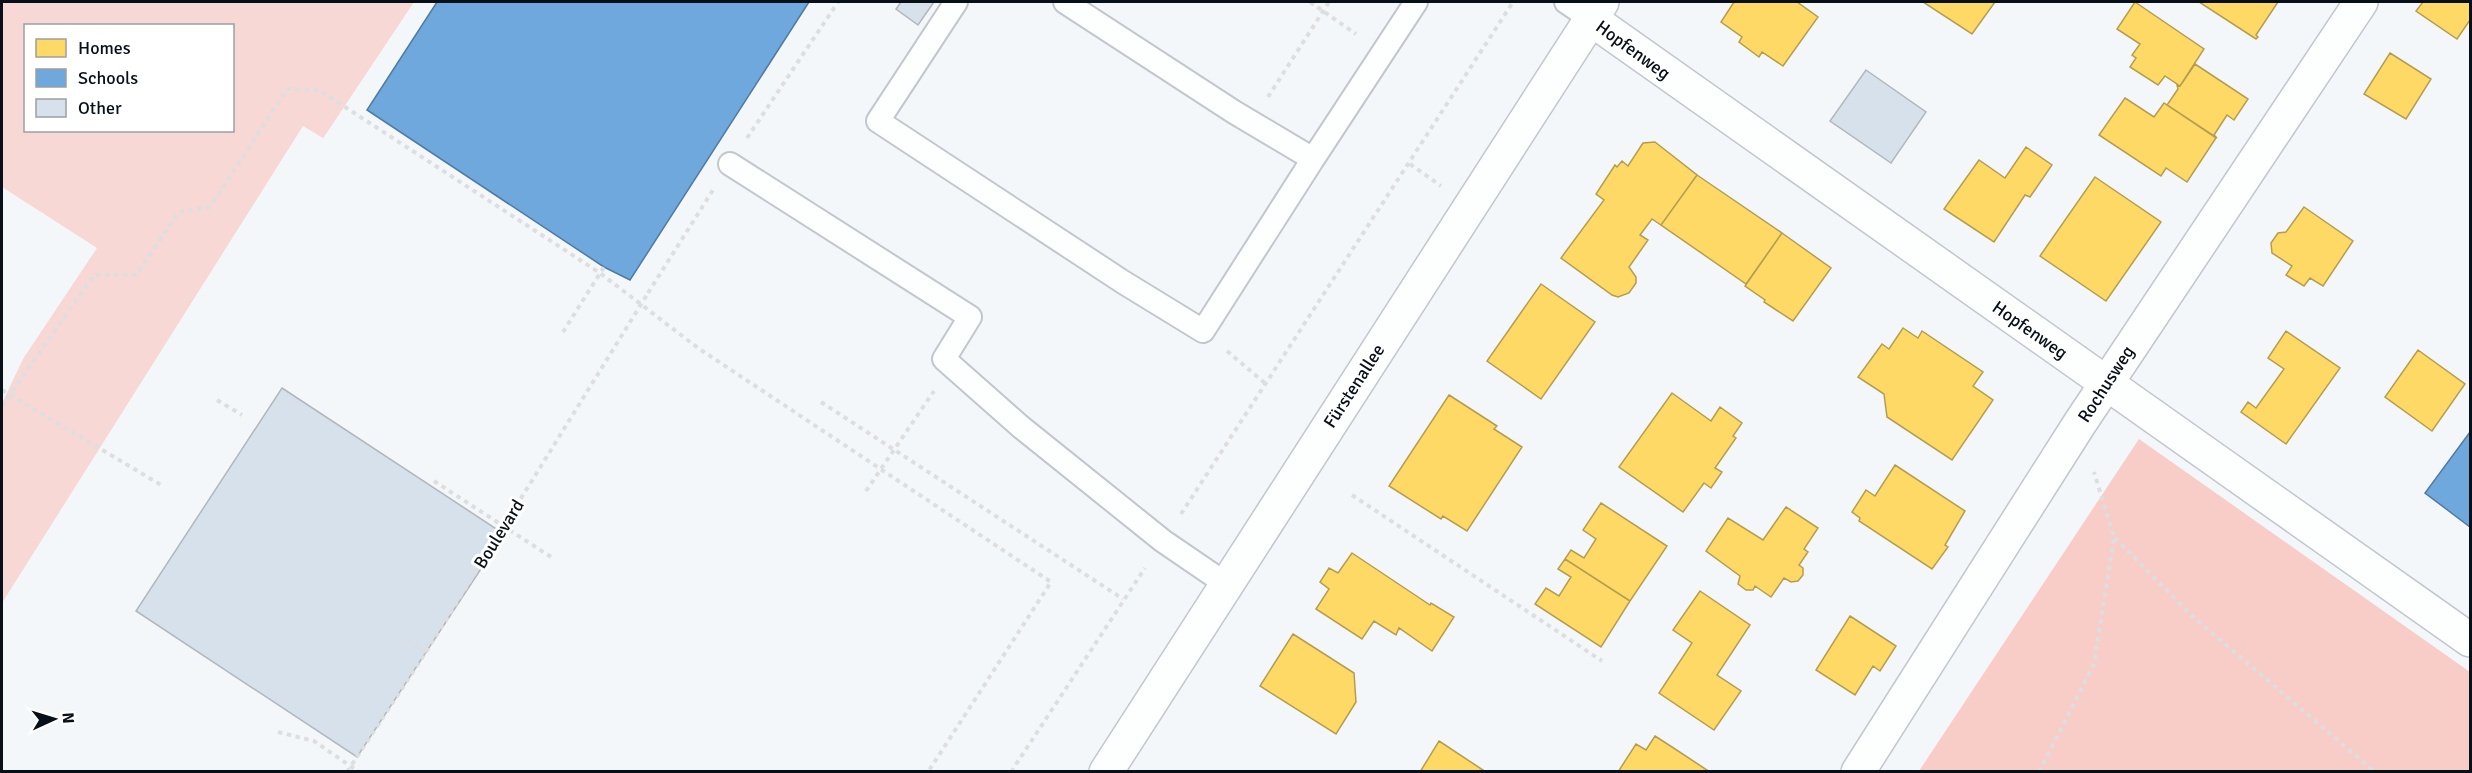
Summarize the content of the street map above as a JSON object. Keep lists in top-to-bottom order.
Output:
{
  "streets": {
    "street": ["Hopfenweg", "Rochusweg", "Fürstenallee"],
    "path": ["Boulevard"]
  },
  "crossings": [
    ["Hopfenweg", "Rochusweg"],
    ["Hopfenweg", "Fürstenallee"]
  ],
  "legend": ["Homes", "Schools", "Other"],
  "north": "right"
}
